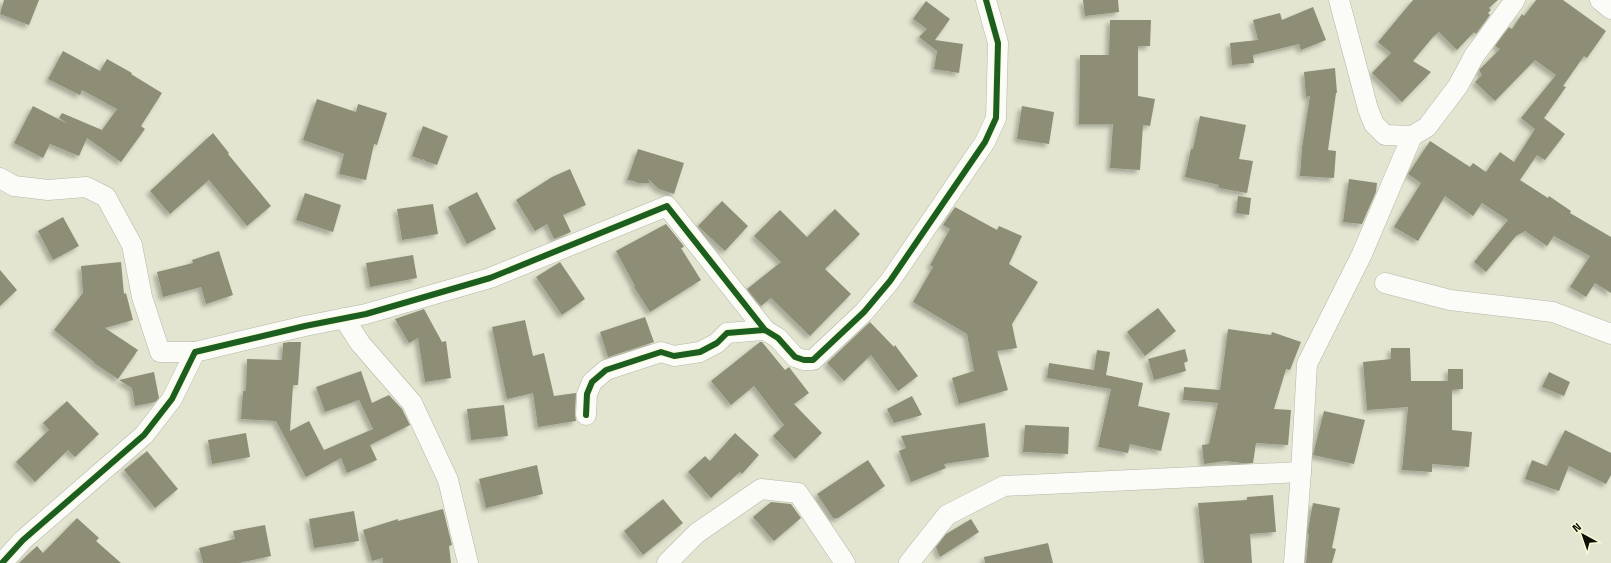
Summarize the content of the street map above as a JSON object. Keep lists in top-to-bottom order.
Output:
{
  "north": "top left"
}
